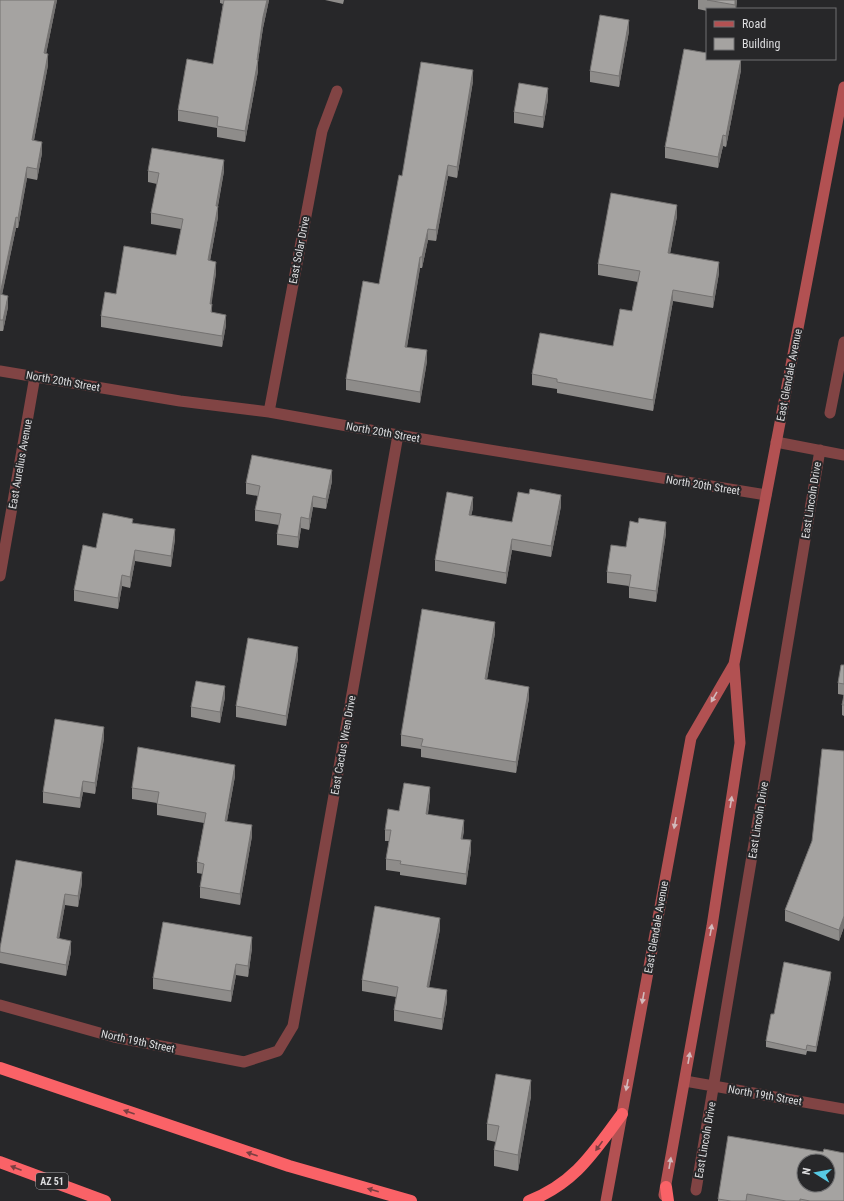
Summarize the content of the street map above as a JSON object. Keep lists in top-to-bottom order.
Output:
{
  "streets": {
    "highway": ["AZ 51"],
    "main road": ["East Glendale Avenue"],
    "street": [
      "East Solar Drive",
      "North 20th Street",
      "East Aurelius Avenue",
      "East Lincoln Drive",
      "East Cactus Wren Drive",
      "North 19th Street"
    ]
  },
  "crossings": [
    ["East Solar Drive", "North 20th Street"],
    ["East Glendale Avenue", "North 20th Street"],
    ["East Glendale Avenue", "North 19th Street"],
    ["North 20th Street", "East Aurelius Avenue"],
    ["North 20th Street", "East Cactus Wren Drive"],
    ["East Lincoln Drive", "North 19th Street"],
    ["East Cactus Wren Drive", "North 19th Street"]
  ],
  "legend": ["Road", "Building"],
  "north": "left"
}
